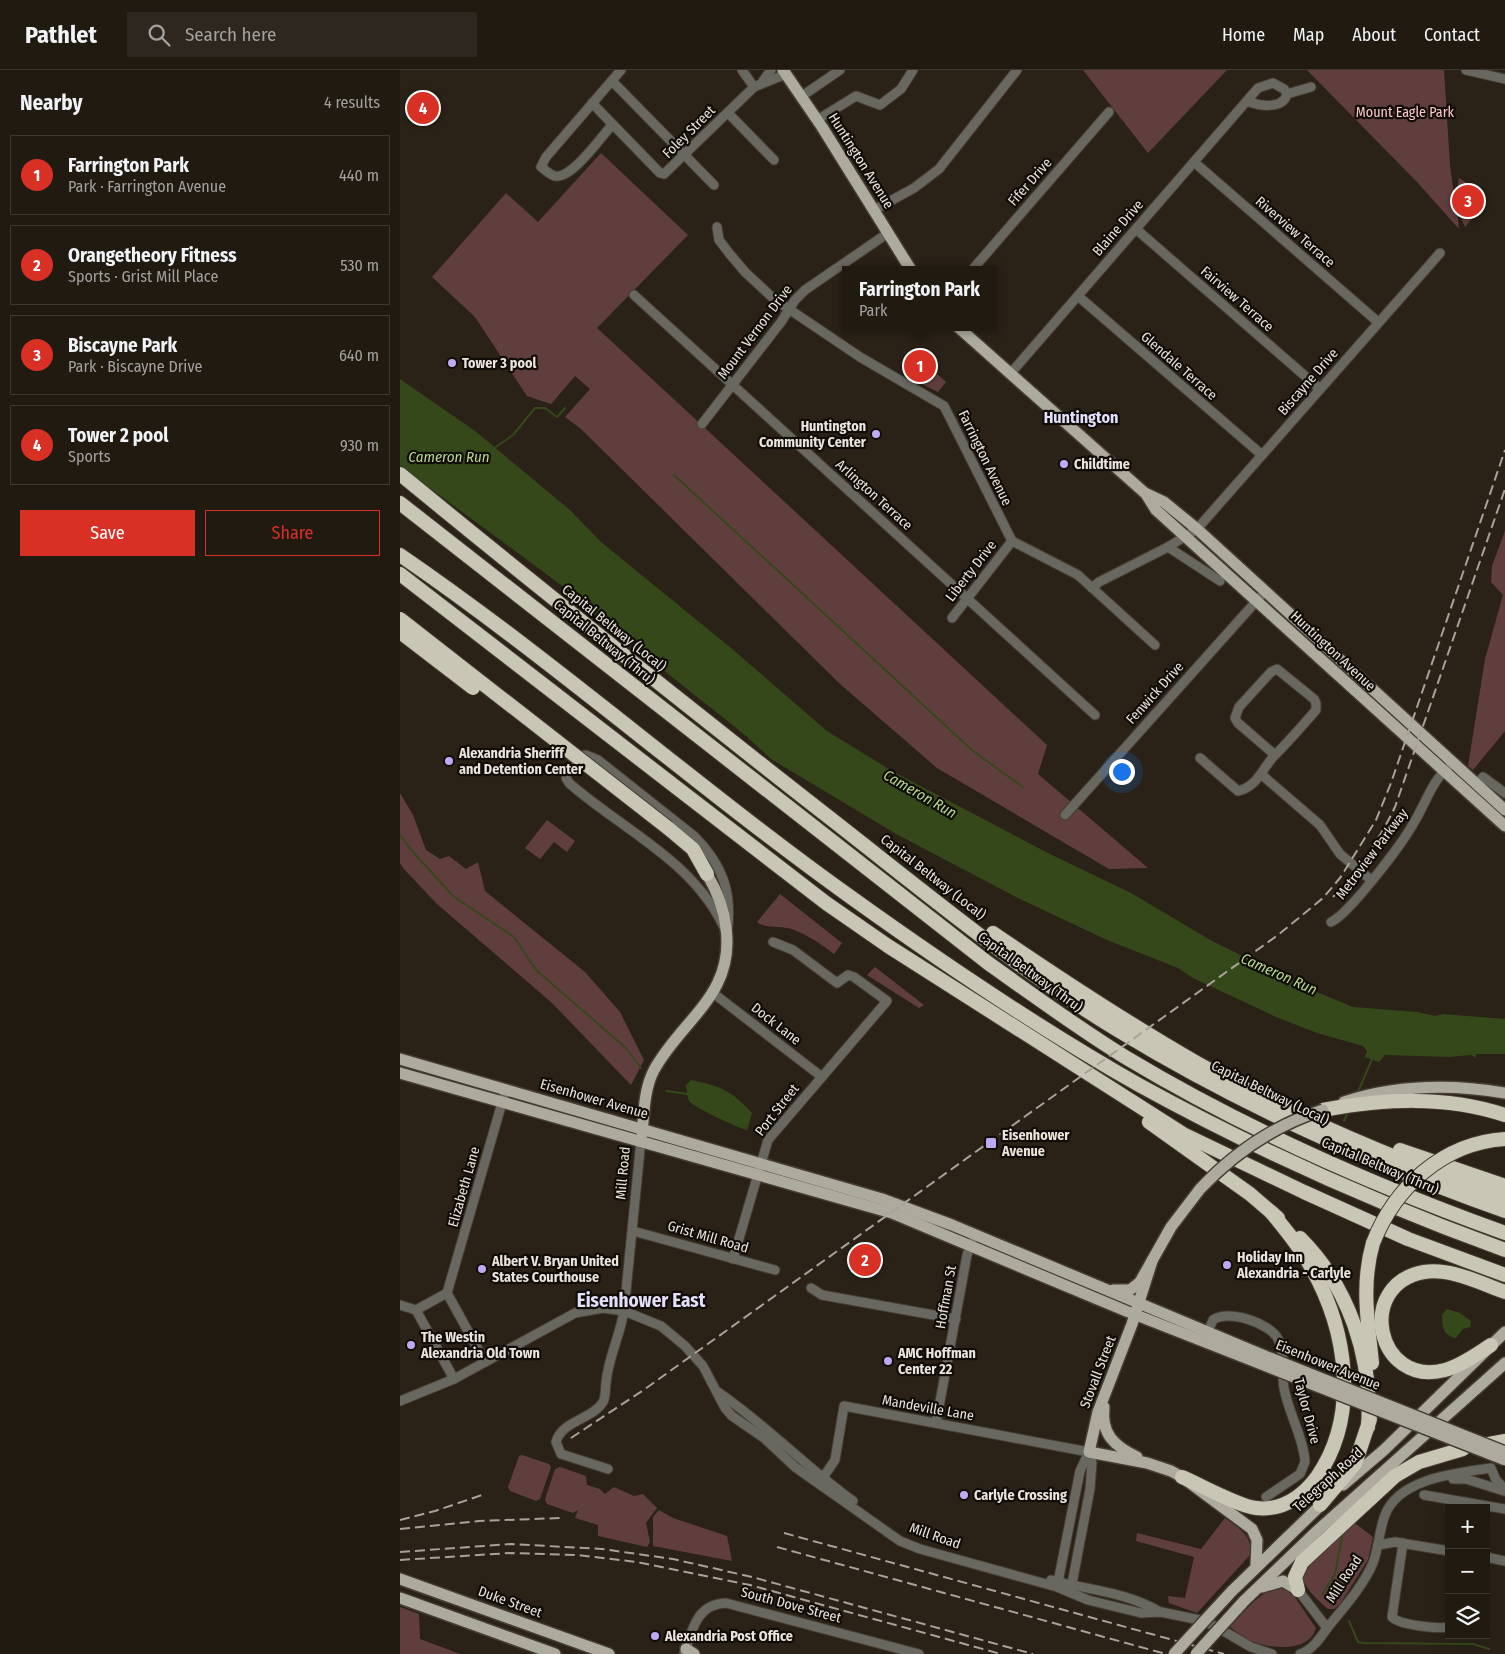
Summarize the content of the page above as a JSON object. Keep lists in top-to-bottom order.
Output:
{
  "streets": {
    "highway": ["Capital Beltway (Local)", "Capital Beltway (Thru)"],
    "main road": [
      "Huntington Avenue",
      "Eisenhower Avenue",
      "Mill Road",
      "Stovall Street",
      "Telegraph Road",
      "Duke Street"
    ],
    "street": [
      "Foley Street",
      "Fifer Drive",
      "Blaine Drive",
      "Riverview Terrace",
      "Fairview Terrace",
      "Mount Vernon Drive",
      "Glendale Terrace",
      "Biscayne Drive",
      "Farrington Avenue",
      "Arlington Terrace",
      "Liberty Drive",
      "Fenwick Drive",
      "Metroview Parkway",
      "Dock Lane",
      "Port Street",
      "Elizabeth Lane",
      "Grist Mill Road",
      "Hoffman St",
      "Mandeville Lane",
      "Taylor Drive",
      "South Dove Street"
    ]
  },
  "crossings": [
    ["Foley Street", "Huntington Avenue"],
    ["Huntington Avenue", "Blaine Drive"],
    ["Huntington Avenue", "Mount Vernon Drive"],
    ["Huntington Avenue", "Biscayne Drive"],
    ["Huntington Avenue", "Fenwick Drive"],
    ["Huntington Avenue", "Metroview Parkway"],
    ["Blaine Drive", "Riverview Terrace"],
    ["Blaine Drive", "Fairview Terrace"],
    ["Blaine Drive", "Glendale Terrace"],
    ["Riverview Terrace", "Biscayne Drive"],
    ["Fairview Terrace", "Biscayne Drive"],
    ["Mount Vernon Drive", "Farrington Avenue"],
    ["Mount Vernon Drive", "Arlington Terrace"],
    ["Glendale Terrace", "Biscayne Drive"],
    ["Farrington Avenue", "Liberty Drive"],
    ["Arlington Terrace", "Liberty Drive"],
    ["Dock Lane", "Port Street"],
    ["Dock Lane", "Mill Road"],
    ["Eisenhower Avenue", "Port Street"],
    ["Eisenhower Avenue", "Mill Road"],
    ["Eisenhower Avenue", "Elizabeth Lane"],
    ["Eisenhower Avenue", "Hoffman St"],
    ["Eisenhower Avenue", "Stovall Street"],
    ["Eisenhower Avenue", "Taylor Drive"],
    ["Port Street", "Grist Mill Road"],
    ["Mill Road", "Grist Mill Road"],
    ["Mill Road", "Stovall Street"],
    ["Mill Road", "Mandeville Lane"],
    ["Hoffman St", "Mandeville Lane"],
    ["Stovall Street", "Mandeville Lane"]
  ],
  "districts": ["Huntington", "Eisenhower East"],
  "water": ["Cameron Run"],
  "parks": ["Mount Eagle Park"],
  "places": {
    "other": [
      "Tower 3 pool",
      "Huntington Community Center",
      "Childtime",
      "Alexandria Sheriff and Detention Center",
      "Holiday Inn Alexandria - Carlyle",
      "Albert V. Bryan United States Courthouse",
      "The Westin Alexandria Old Town",
      "AMC Hoffman Center 22",
      "Carlyle Crossing",
      "Alexandria Post Office"
    ],
    "transit": ["Eisenhower Avenue"]
  },
  "page": {
    "header": "Pathlet",
    "search": "Search here",
    "nav": [
      "Home",
      "Map",
      "About",
      "Contact"
    ],
    "heading": ["Nearby", "4 results"],
    "pins": [
      "4",
      "3",
      "1",
      "2"
    ],
    "list": [
      {
        "mark": "1",
        "name": "Farrington Park",
        "note": "Park · Farrington Avenue",
        "value": "440 m"
      },
      {
        "mark": "2",
        "name": "Orangetheory Fitness",
        "note": "Sports · Grist Mill Place",
        "value": "530 m"
      },
      {
        "mark": "3",
        "name": "Biscayne Park",
        "note": "Park · Biscayne Drive",
        "value": "640 m"
      },
      {
        "mark": "4",
        "name": "Tower 2 pool",
        "note": "Sports",
        "value": "930 m"
      }
    ],
    "popup": ["Farrington Park", "Park"],
    "buttons": ["Save", "Share"],
    "map_buttons": ["+", "−"]
  }
}
